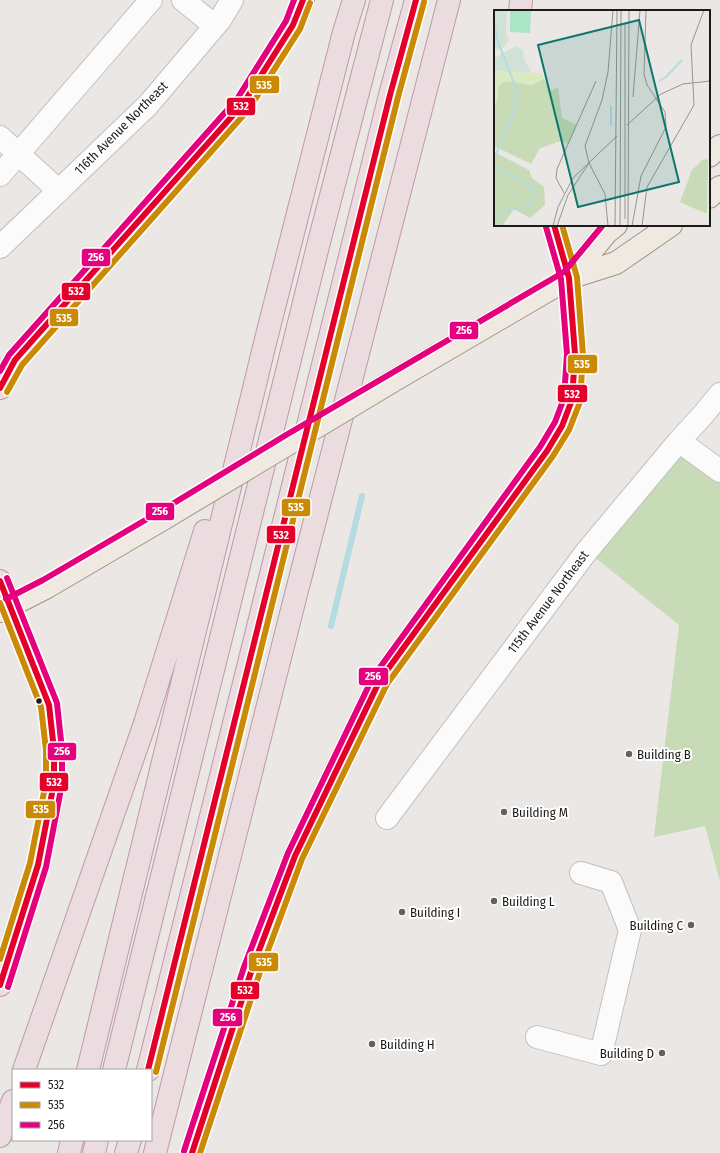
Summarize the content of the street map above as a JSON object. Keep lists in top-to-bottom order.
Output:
{
  "streets": {
    "street": ["116th Avenue Northeast", "115th Avenue Northeast"]
  },
  "places": [
    "Building B",
    "Building M",
    "Building L",
    "Building I",
    "Building C",
    "Building H",
    "Building D"
  ],
  "lines": ["transit line 532", "transit line 256", "transit line 535"],
  "legend": ["532", "535", "256"]
}
